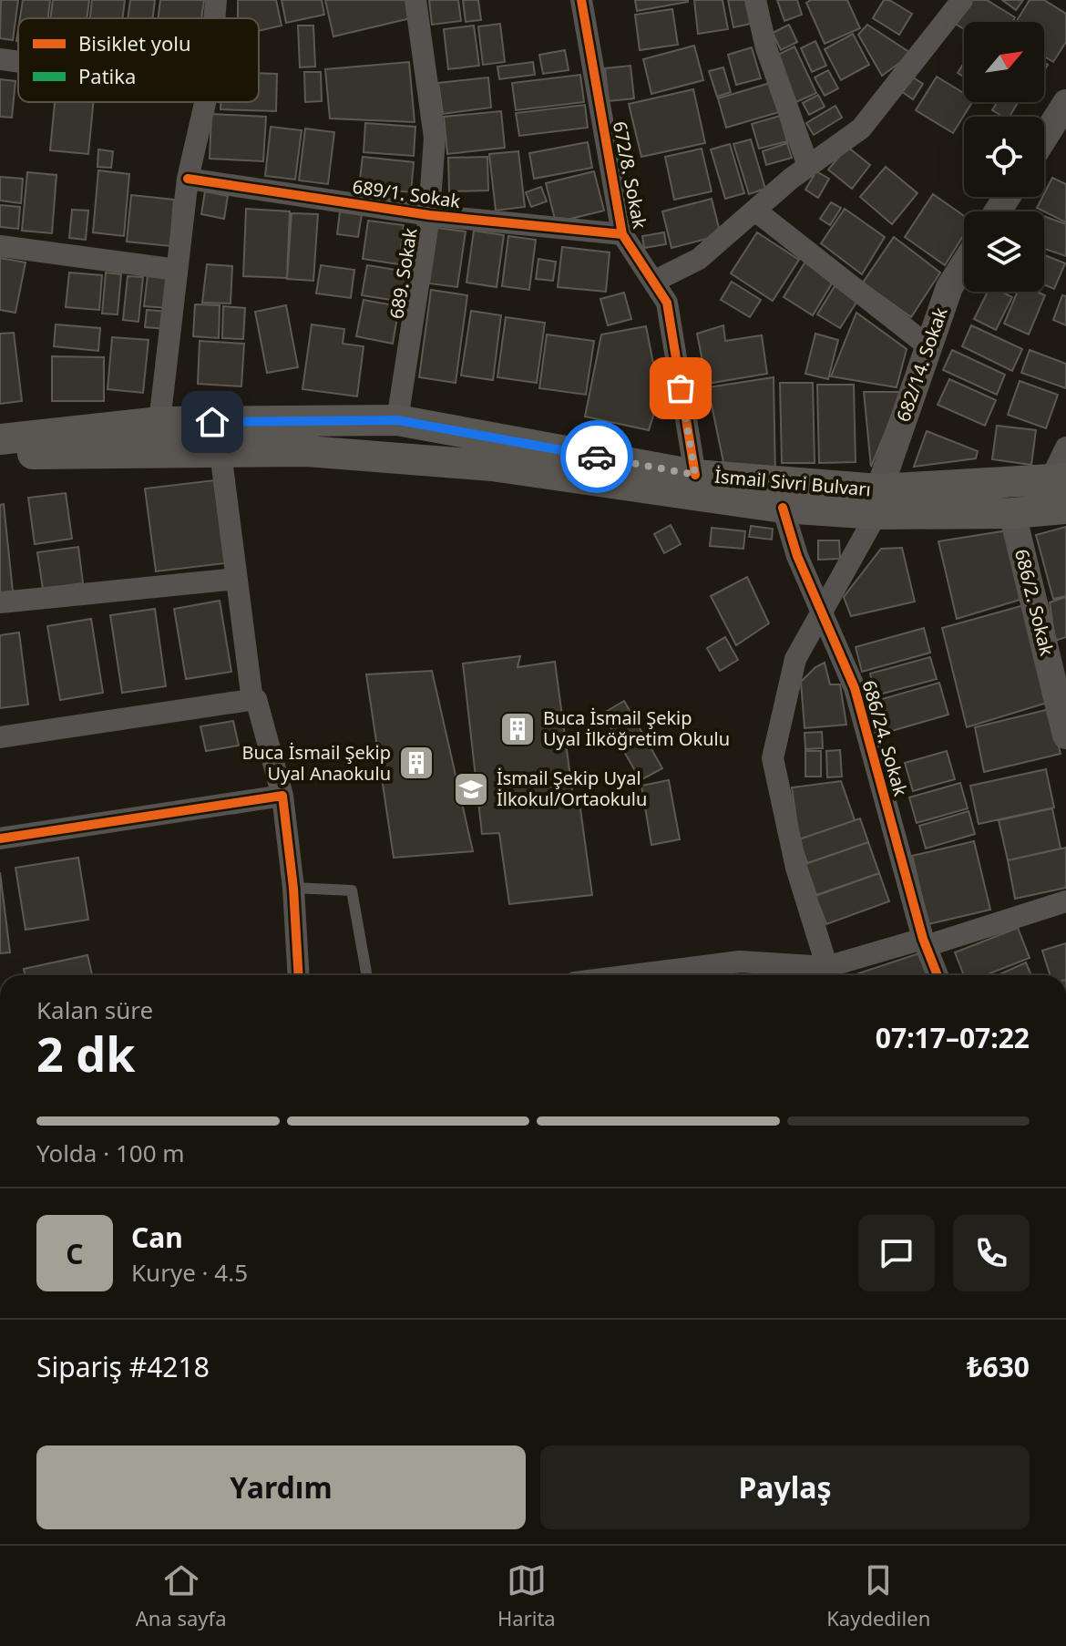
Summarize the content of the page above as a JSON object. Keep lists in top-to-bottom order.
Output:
{
  "streets": {
    "main road": ["İsmail Sivri Bulvarı"],
    "street": [
      "672/8. Sokak",
      "689/1. Sokak",
      "689. Sokak",
      "682/14. Sokak",
      "686/2. Sokak",
      "686/24. Sokak"
    ]
  },
  "crossings": [
    ["672/8. Sokak", "689/1. Sokak"],
    ["672/8. Sokak", "İsmail Sivri Bulvarı"],
    ["689/1. Sokak", "689. Sokak"],
    ["689. Sokak", "İsmail Sivri Bulvarı"],
    ["682/14. Sokak", "İsmail Sivri Bulvarı"],
    ["İsmail Sivri Bulvarı", "686/2. Sokak"],
    ["İsmail Sivri Bulvarı", "686/24. Sokak"]
  ],
  "places": {
    "building": ["Buca İsmail Şekip Uyal İlköğretim Okulu", "Buca İsmail Şekip Uyal Anaokulu"],
    "school or university": ["İsmail Şekip Uyal İlkokul/Ortaokulu"]
  },
  "legend": ["Bisiklet yolu", "Patika"],
  "north": "top right",
  "page": {
    "heading": ["2 dk", "Kalan süre", "07:17–07:22"],
    "panel": [
      "Can",
      "Kurye · 4.5",
      "Sipariş #4218",
      "₺630"
    ],
    "bar": "Yolda · 100 m",
    "round": "C",
    "buttons": ["Yardım", "Paylaş"],
    "tabs": ["Ana sayfa", "Harita", "Kaydedilen"]
  }
}
